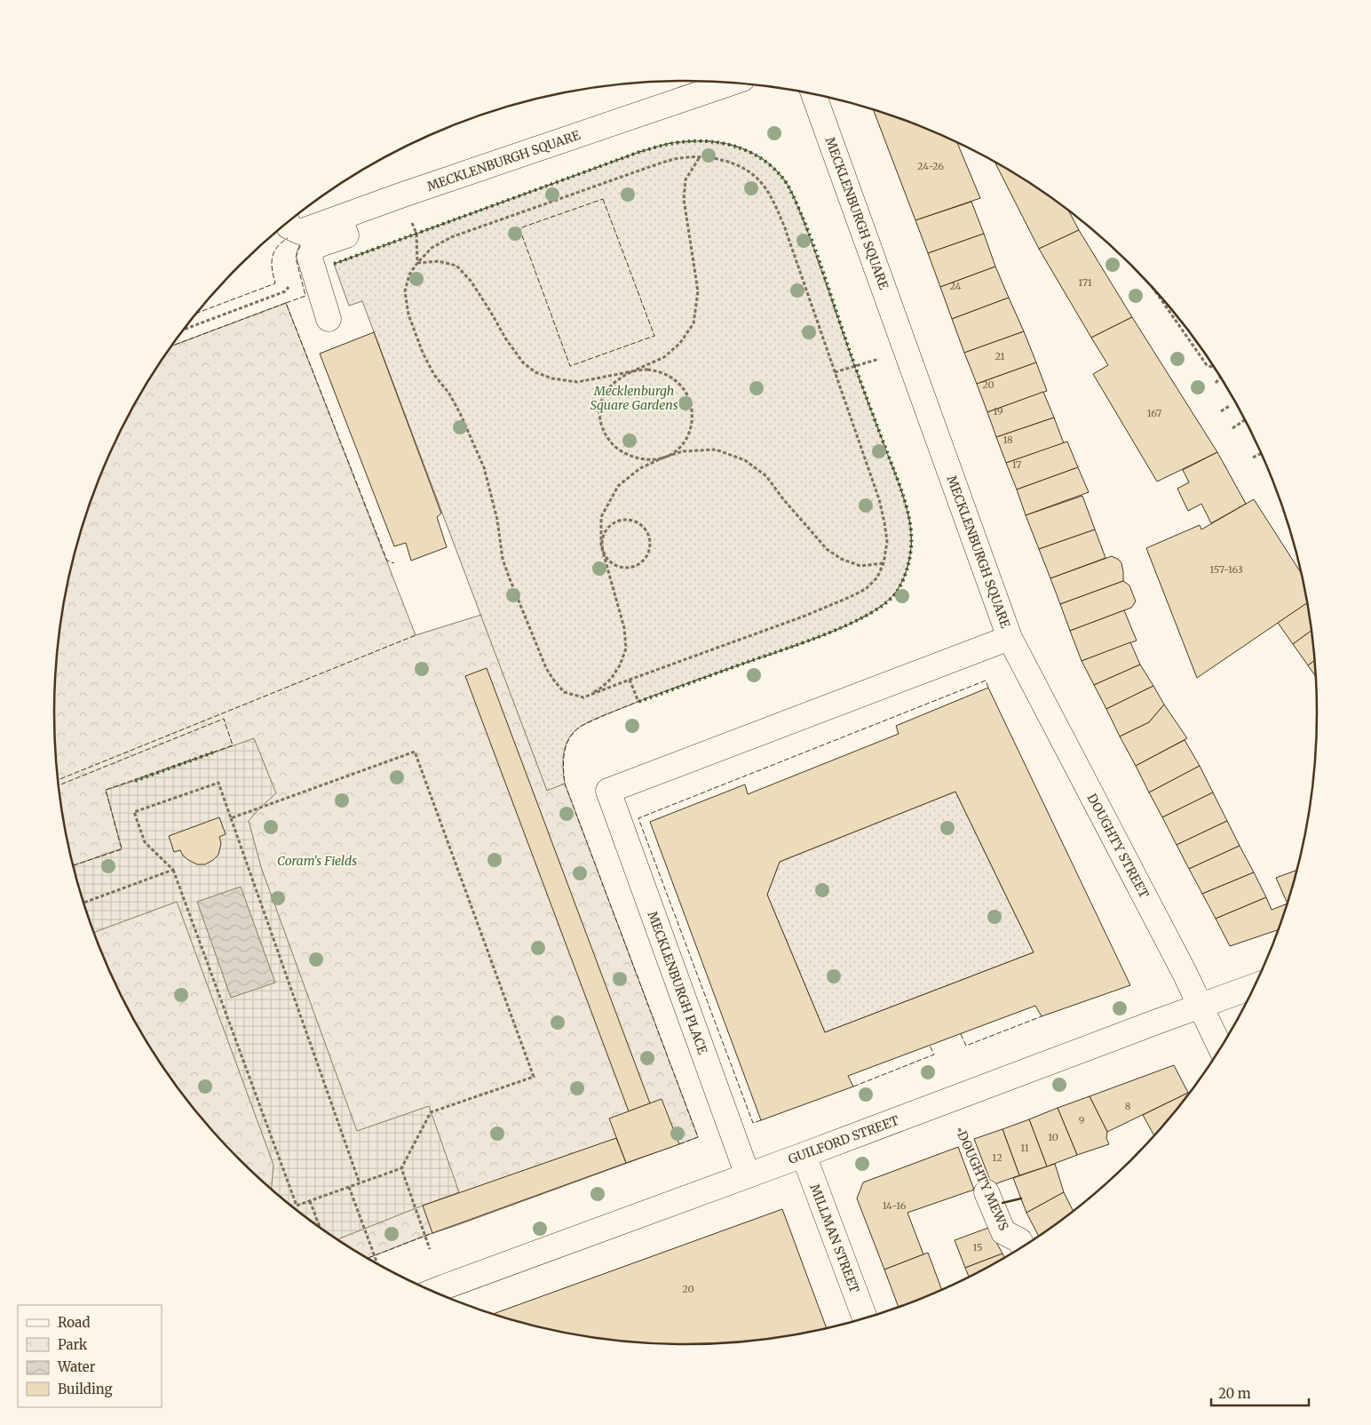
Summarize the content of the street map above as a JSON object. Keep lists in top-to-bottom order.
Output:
{
  "streets": {
    "street": [
      "MECKLENBURGH SQUARE",
      "DOUGHTY STREET",
      "MECKLENBURGH PLACE",
      "GUILFORD STREET",
      "DOUGHTY MEWS",
      "MILLMAN STREET"
    ]
  },
  "crossings": [
    ["MECKLENBURGH SQUARE", "DOUGHTY STREET"],
    ["MECKLENBURGH SQUARE", "MECKLENBURGH PLACE"],
    ["DOUGHTY STREET", "GUILFORD STREET"],
    ["MECKLENBURGH PLACE", "GUILFORD STREET"],
    ["GUILFORD STREET", "DOUGHTY MEWS"],
    ["GUILFORD STREET", "MILLMAN STREET"]
  ],
  "parks": ["Mecklenburgh Square Gardens", "Coram's Fields"],
  "house_numbers": [
    "24-26",
    "171",
    "24",
    "21",
    "20",
    "19",
    "167",
    "18",
    "17",
    "157-163",
    "8",
    "9",
    "10",
    "11",
    "12",
    "14-16",
    "15",
    "20"
  ],
  "legend": [
    "Road",
    "Park",
    "Water",
    "Building"
  ],
  "scale_bar": "20 m"
}
